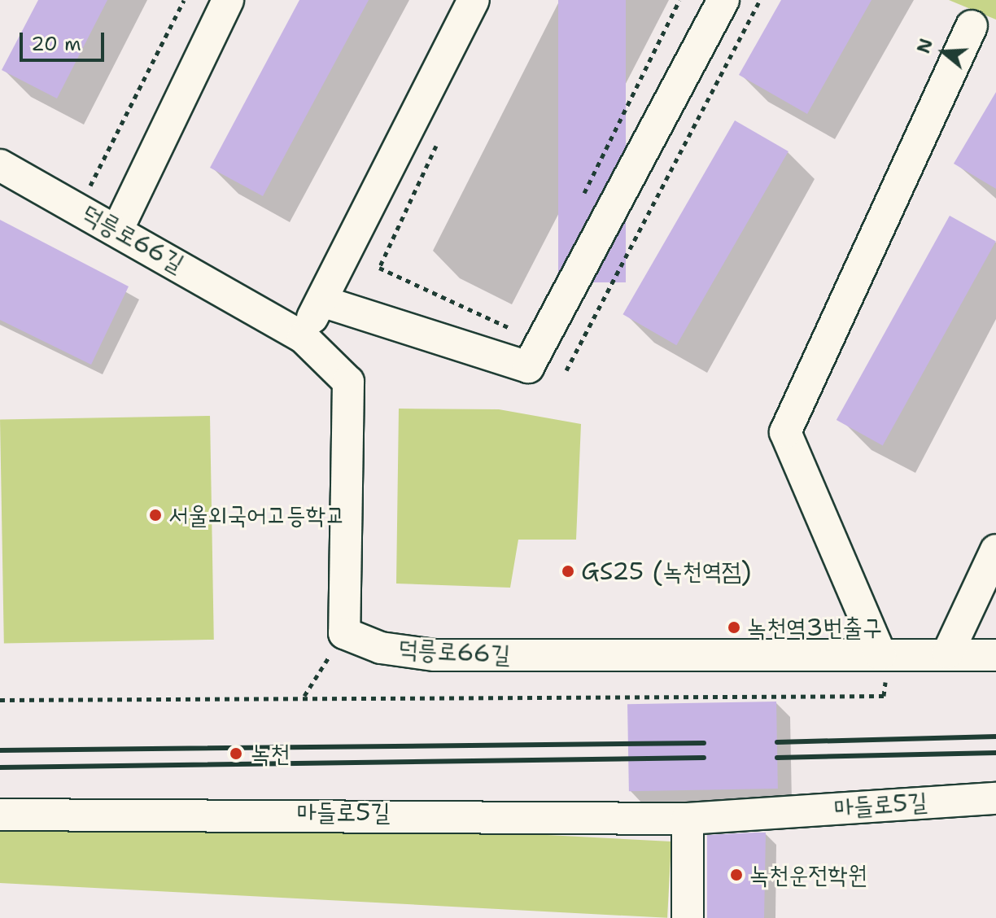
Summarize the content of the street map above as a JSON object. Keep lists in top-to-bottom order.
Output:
{
  "streets": {
    "street": ["덕릉로66길", "마들로5길"]
  },
  "places": [
    "서울외국어고등학교",
    "GS25 (녹천역점)",
    "녹천역3번출구",
    "녹천",
    "녹천운전학원"
  ],
  "scale_bar": "20 m",
  "north": "left"
}
